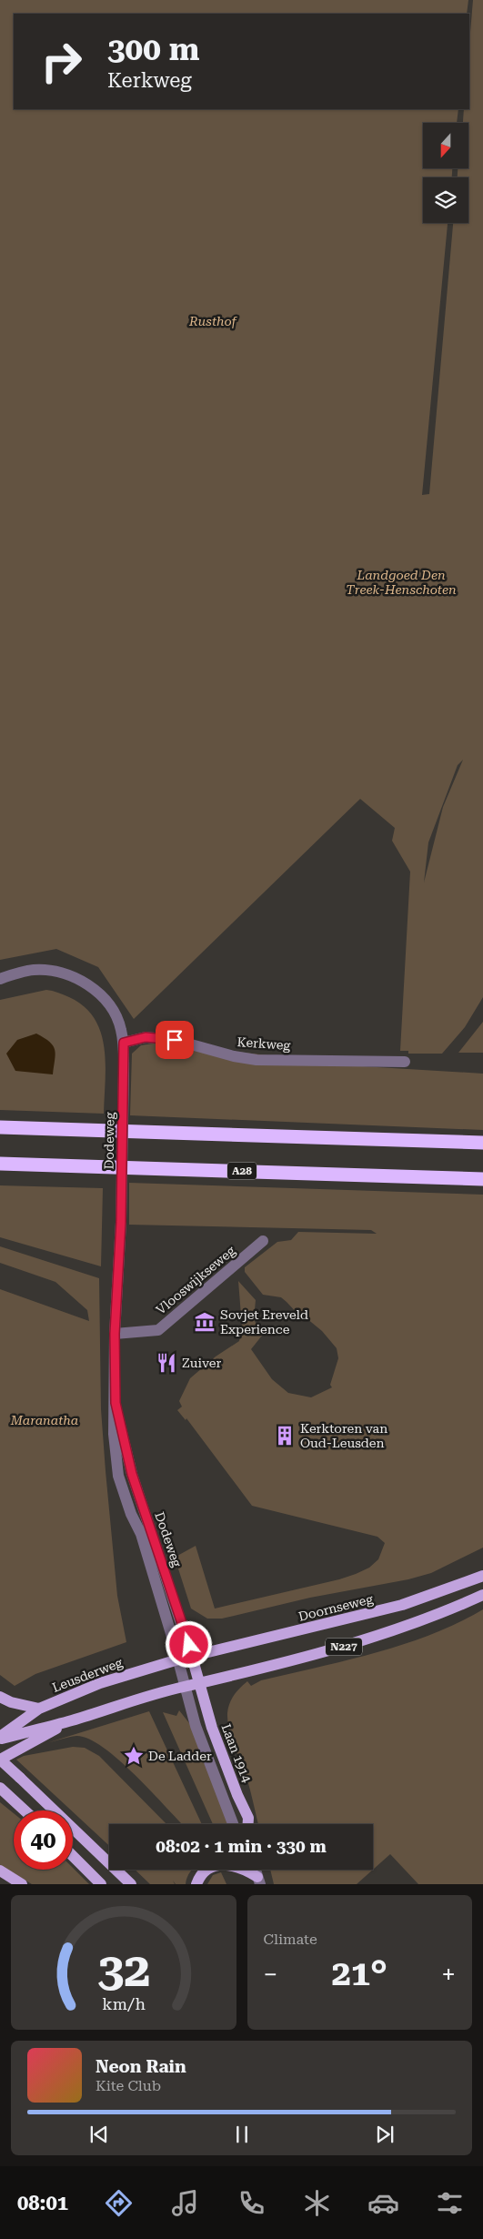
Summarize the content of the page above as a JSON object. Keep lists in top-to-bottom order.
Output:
{
  "streets": {
    "highway": ["A28"],
    "main road": [
      "Dodeweg",
      "Doornseweg",
      "N227",
      "Leusderweg",
      "Laan 1914"
    ],
    "street": ["Kerkweg", "Vlooswijkseweg"]
  },
  "crossings": [
    ["Kerkweg", "Dodeweg"],
    ["Dodeweg", "Vlooswijkseweg"],
    ["Dodeweg", "Doornseweg"],
    ["Dodeweg", "N227"],
    ["Dodeweg", "Leusderweg"],
    ["Dodeweg", "Laan 1914"],
    ["Doornseweg", "Leusderweg"],
    ["N227", "Leusderweg"],
    ["N227", "Laan 1914"],
    ["Leusderweg", "Laan 1914"]
  ],
  "parks": ["Rusthof", "Landgoed Den Treek-Henschoten", "Maranatha"],
  "places": {
    "museum": ["Sovjet Ereveld Experience"],
    "restaurant": ["Zuiver"],
    "building": ["Kerktoren van Oud-Leusden"],
    "place": ["De Ladder"]
  },
  "north": "bottom",
  "page": {
    "turn": ["300 m", "Kerkweg"],
    "limit": "40",
    "trip": "08:02 · 1 min · 330 m",
    "tile": "Climate",
    "heat": ["−", "21°", "+"],
    "song": ["Neon Rain", "Kite Club"],
    "tabs": "08:01",
    "gauge": ["32", "km/h"]
  }
}
